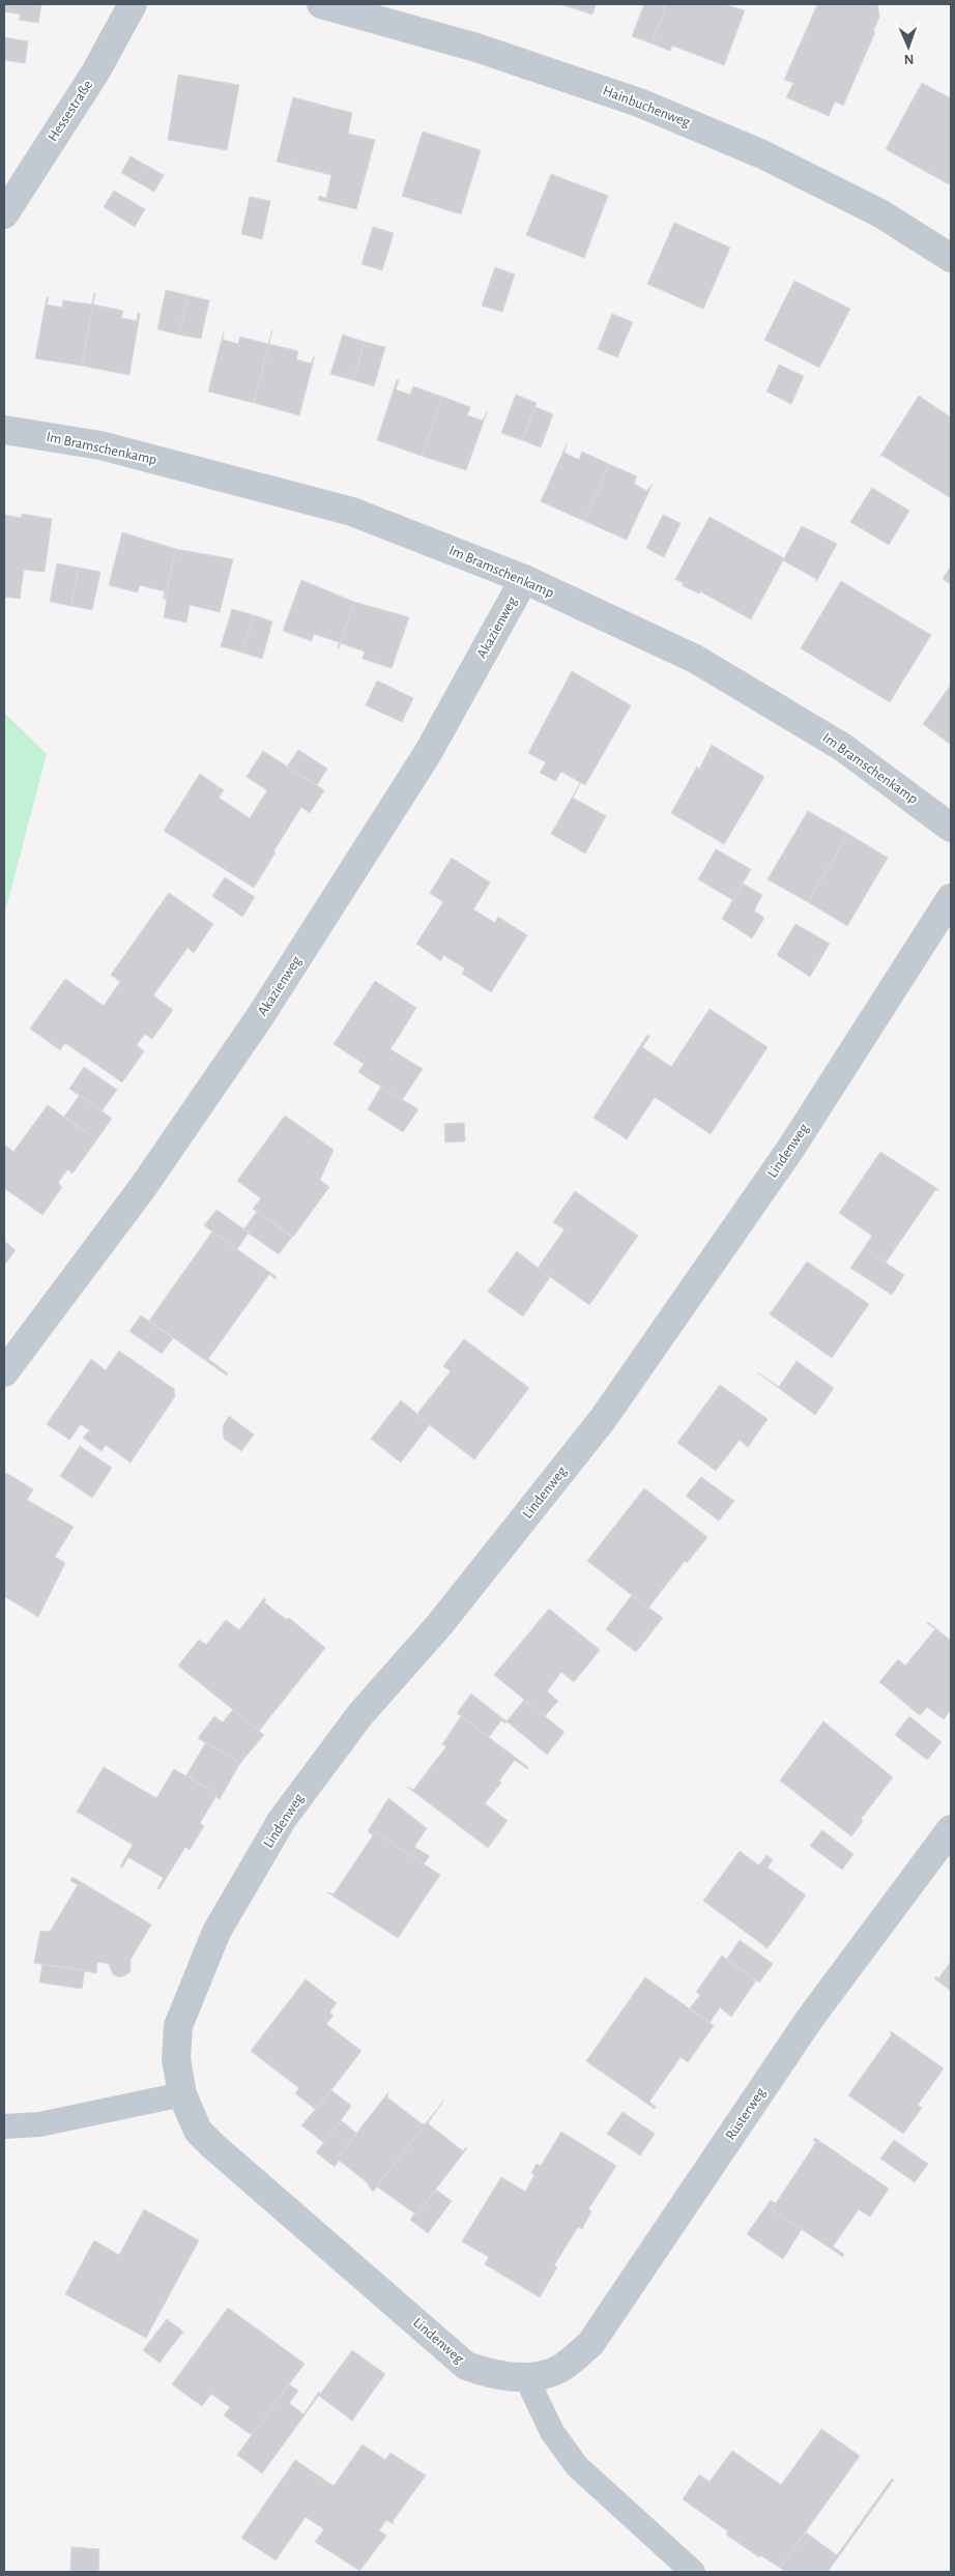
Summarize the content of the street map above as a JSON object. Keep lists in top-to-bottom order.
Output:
{
  "streets": {
    "street": [
      "Hainbuchenweg",
      "Hessestraße",
      "Im Bramschenkamp",
      "Akazienweg",
      "Lindenweg",
      "Rüsterweg"
    ]
  },
  "crossings": [
    ["Im Bramschenkamp", "Akazienweg"],
    ["Lindenweg", "Rüsterweg"]
  ],
  "north": "bottom"
}
